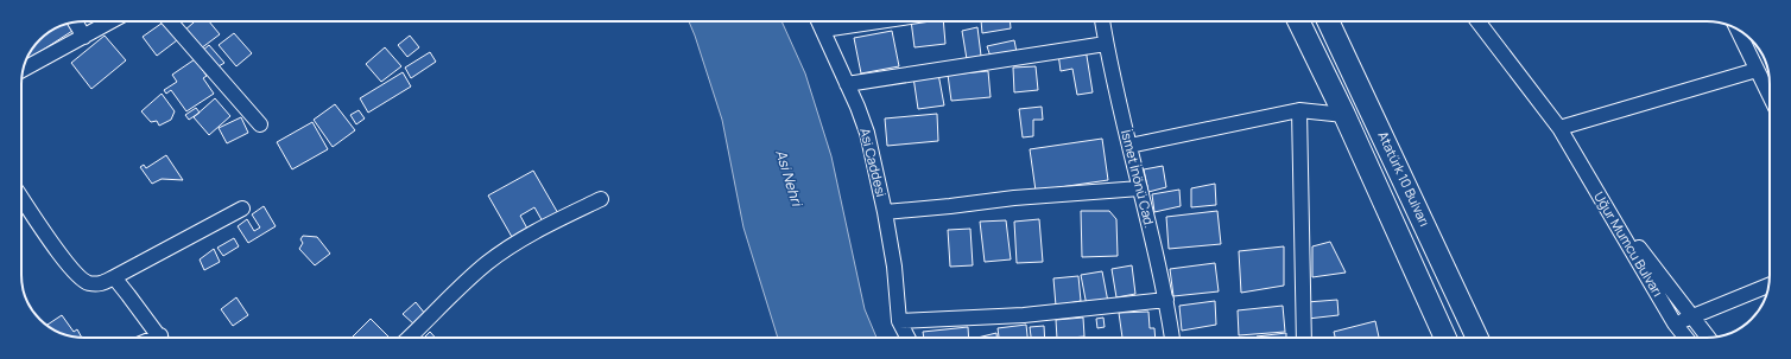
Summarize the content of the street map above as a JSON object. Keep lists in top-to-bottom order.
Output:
{
  "streets": {
    "highway": ["Atatürk 10 Bulvarı"],
    "street": ["Asi Caddesi", "İsmet İnönü Cad.", "Uğur Mumcu Bulvarı"]
  },
  "water": ["Asi Nehri"]
}
